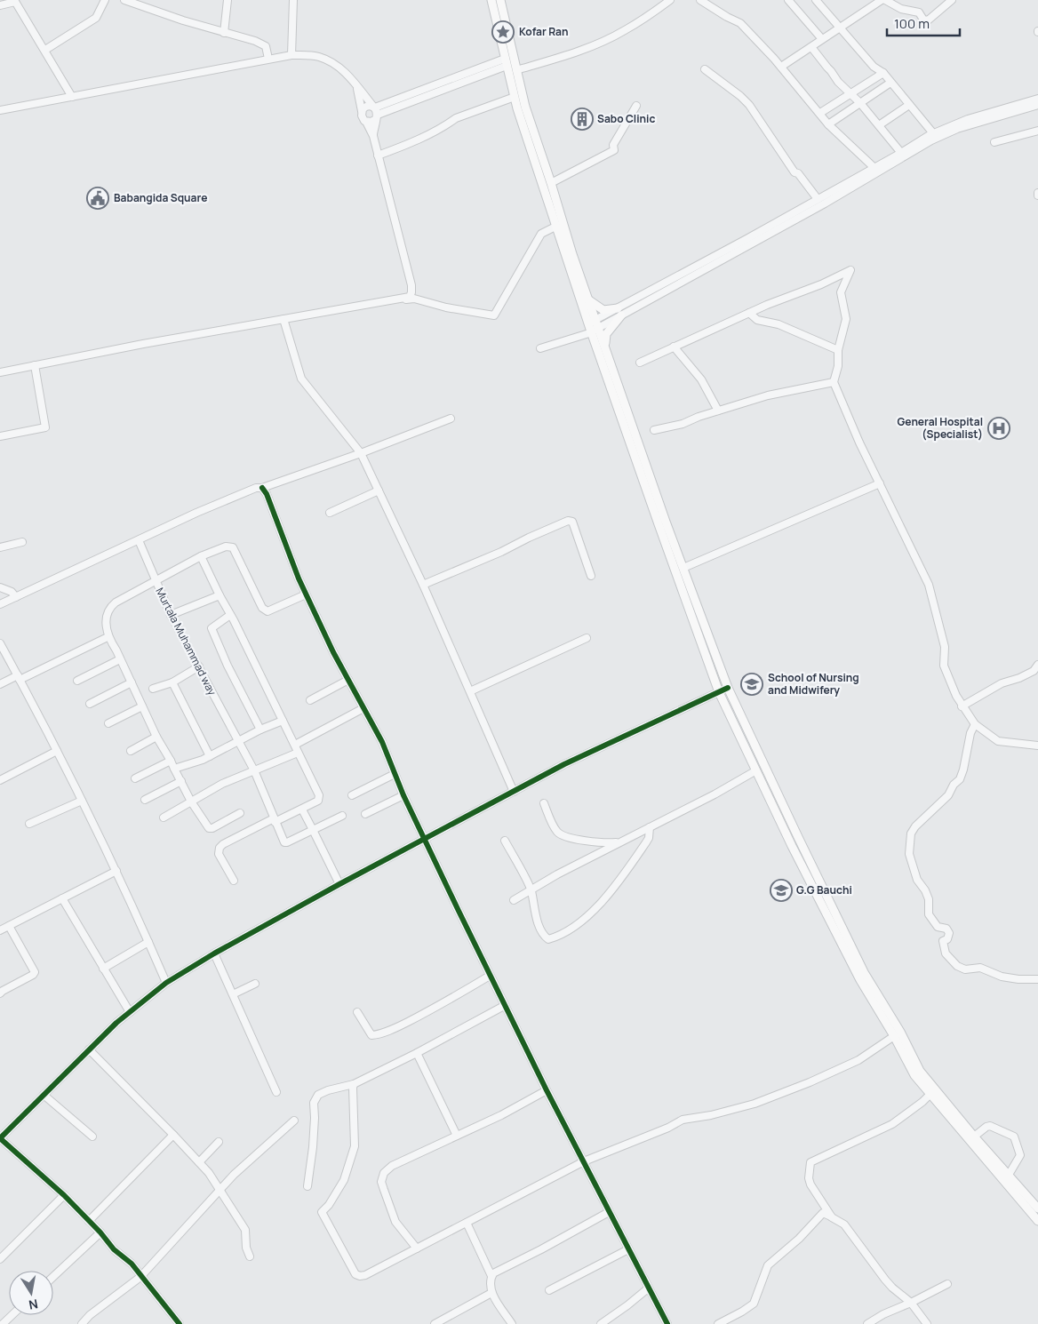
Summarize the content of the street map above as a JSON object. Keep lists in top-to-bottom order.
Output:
{
  "streets": {
    "street": ["Murtala Muhammad way"]
  },
  "places": {
    "place": ["Kofar Ran"],
    "building": ["Sabo Clinic"],
    "public building": ["Babangida Square"],
    "hospital": ["General Hospital (Specialist)"],
    "school or university": ["School of Nursing and Midwifery", "G.G Bauchi"]
  },
  "scale_bar": "100 m",
  "north": "bottom"
}
